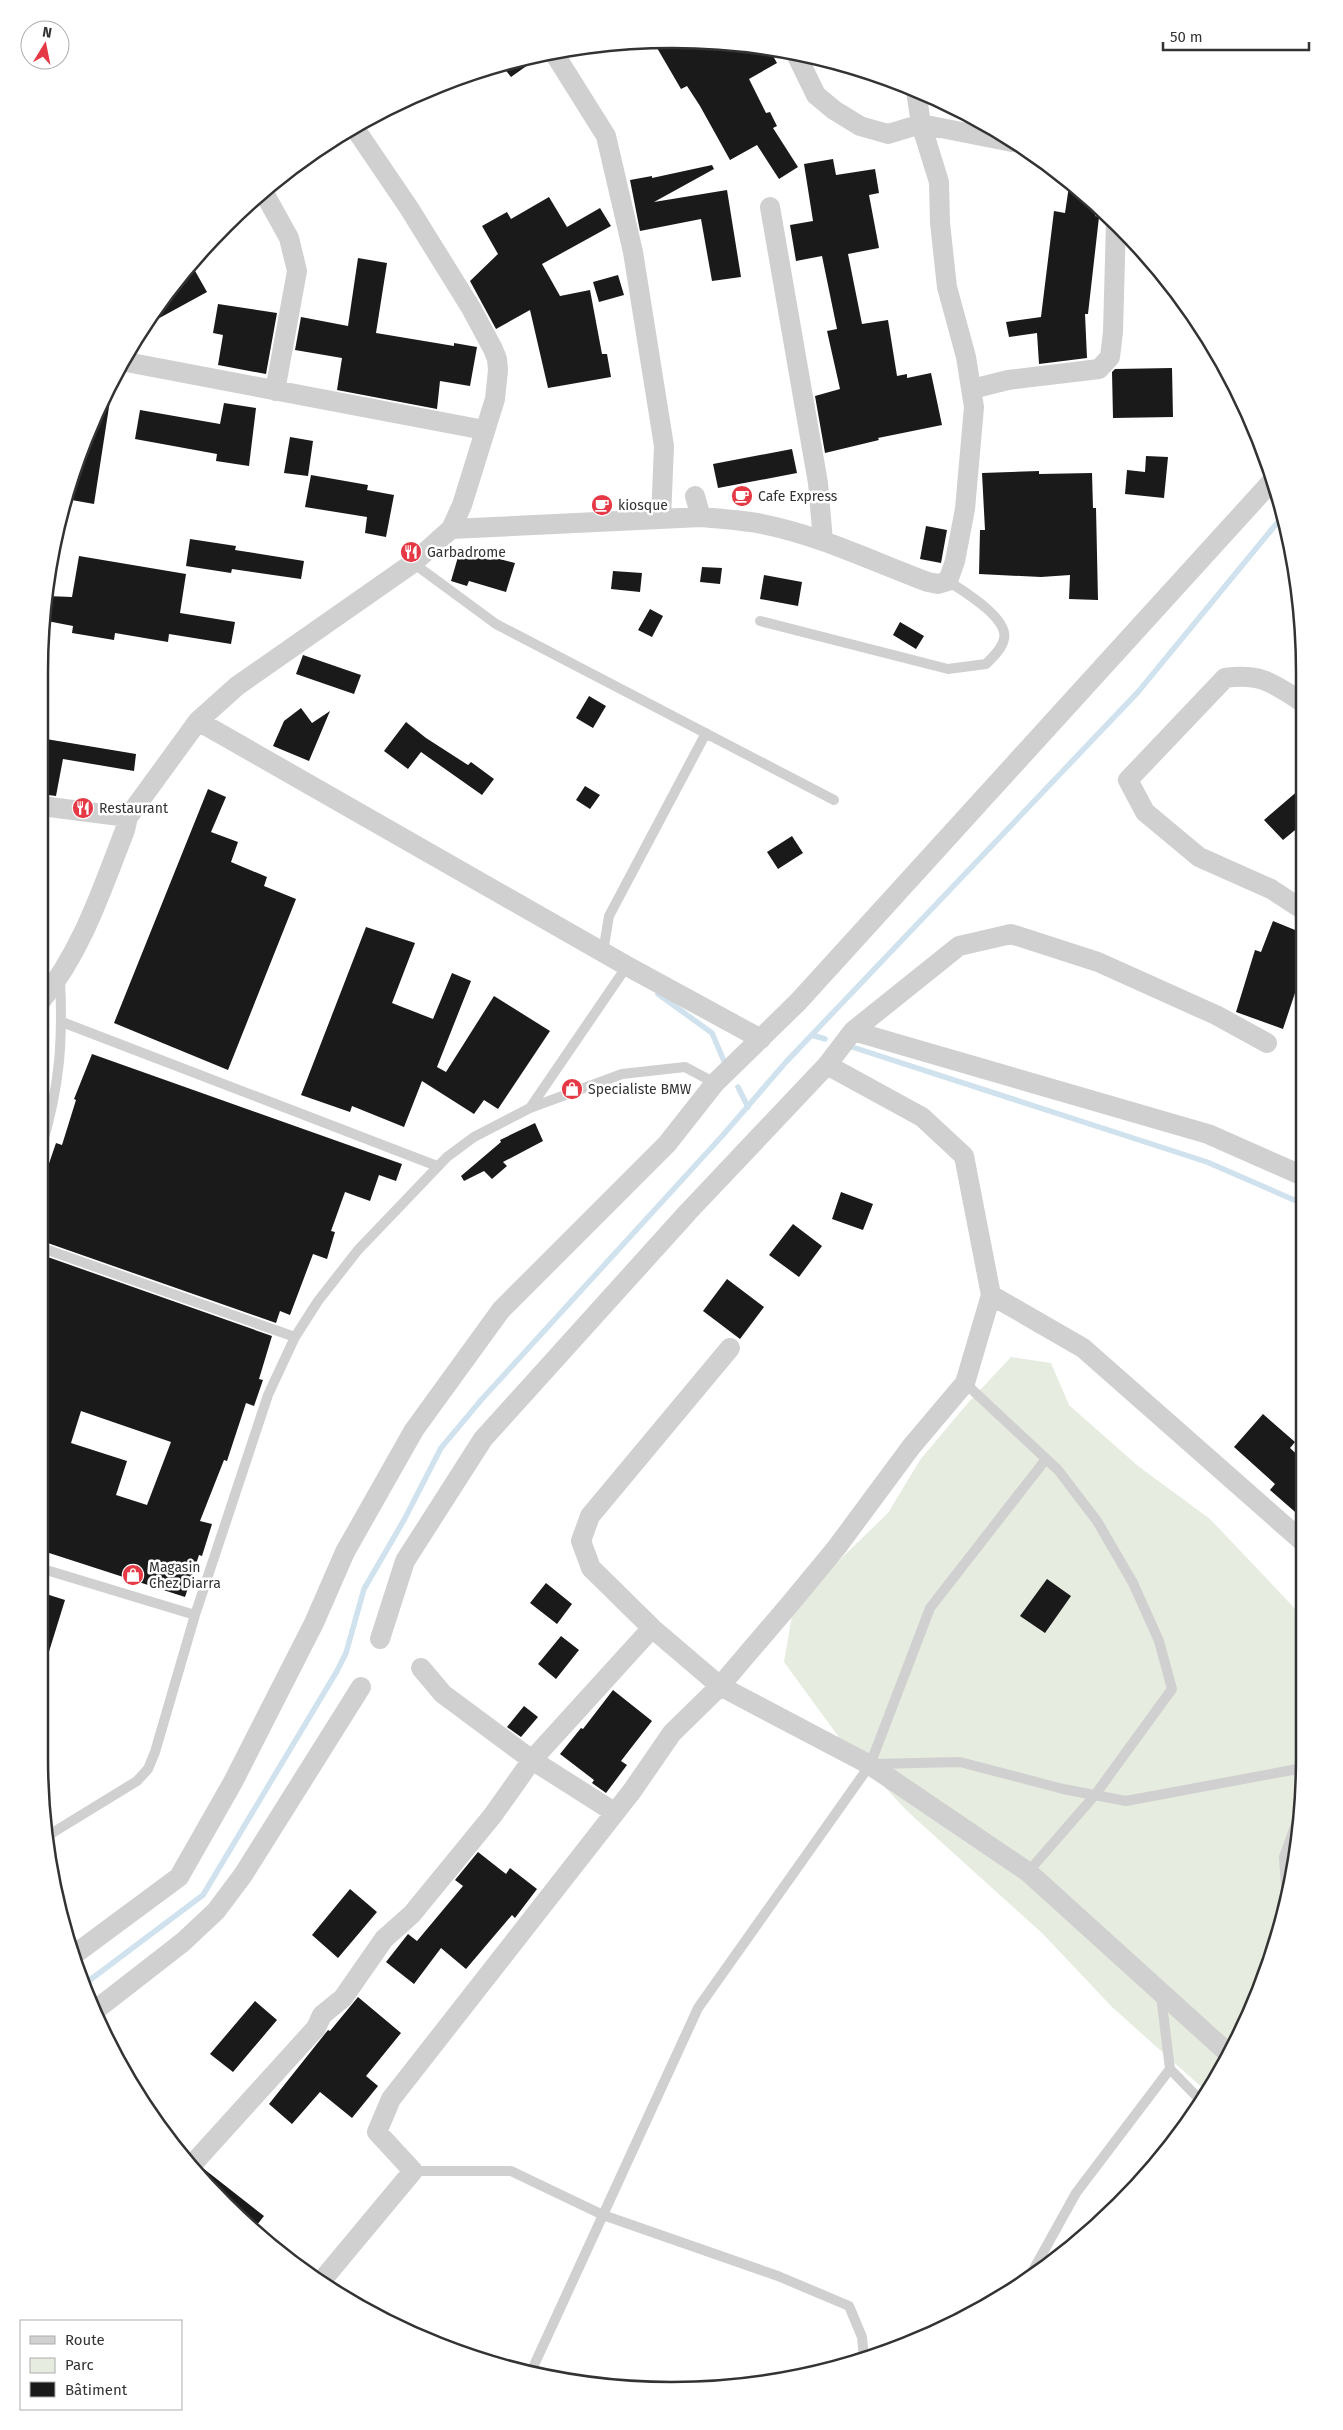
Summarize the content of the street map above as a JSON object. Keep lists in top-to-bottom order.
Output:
{
  "places": {
    "cafe": ["Cafe Express", "kiosque"],
    "restaurant": ["Garbadrome", "Restaurant"],
    "shop": ["Specialiste BMW", "Magasin Chez Diarra"]
  },
  "legend": ["Route", "Parc", "Bâtiment"],
  "scale_bar": "50 m",
  "north": "top"
}
